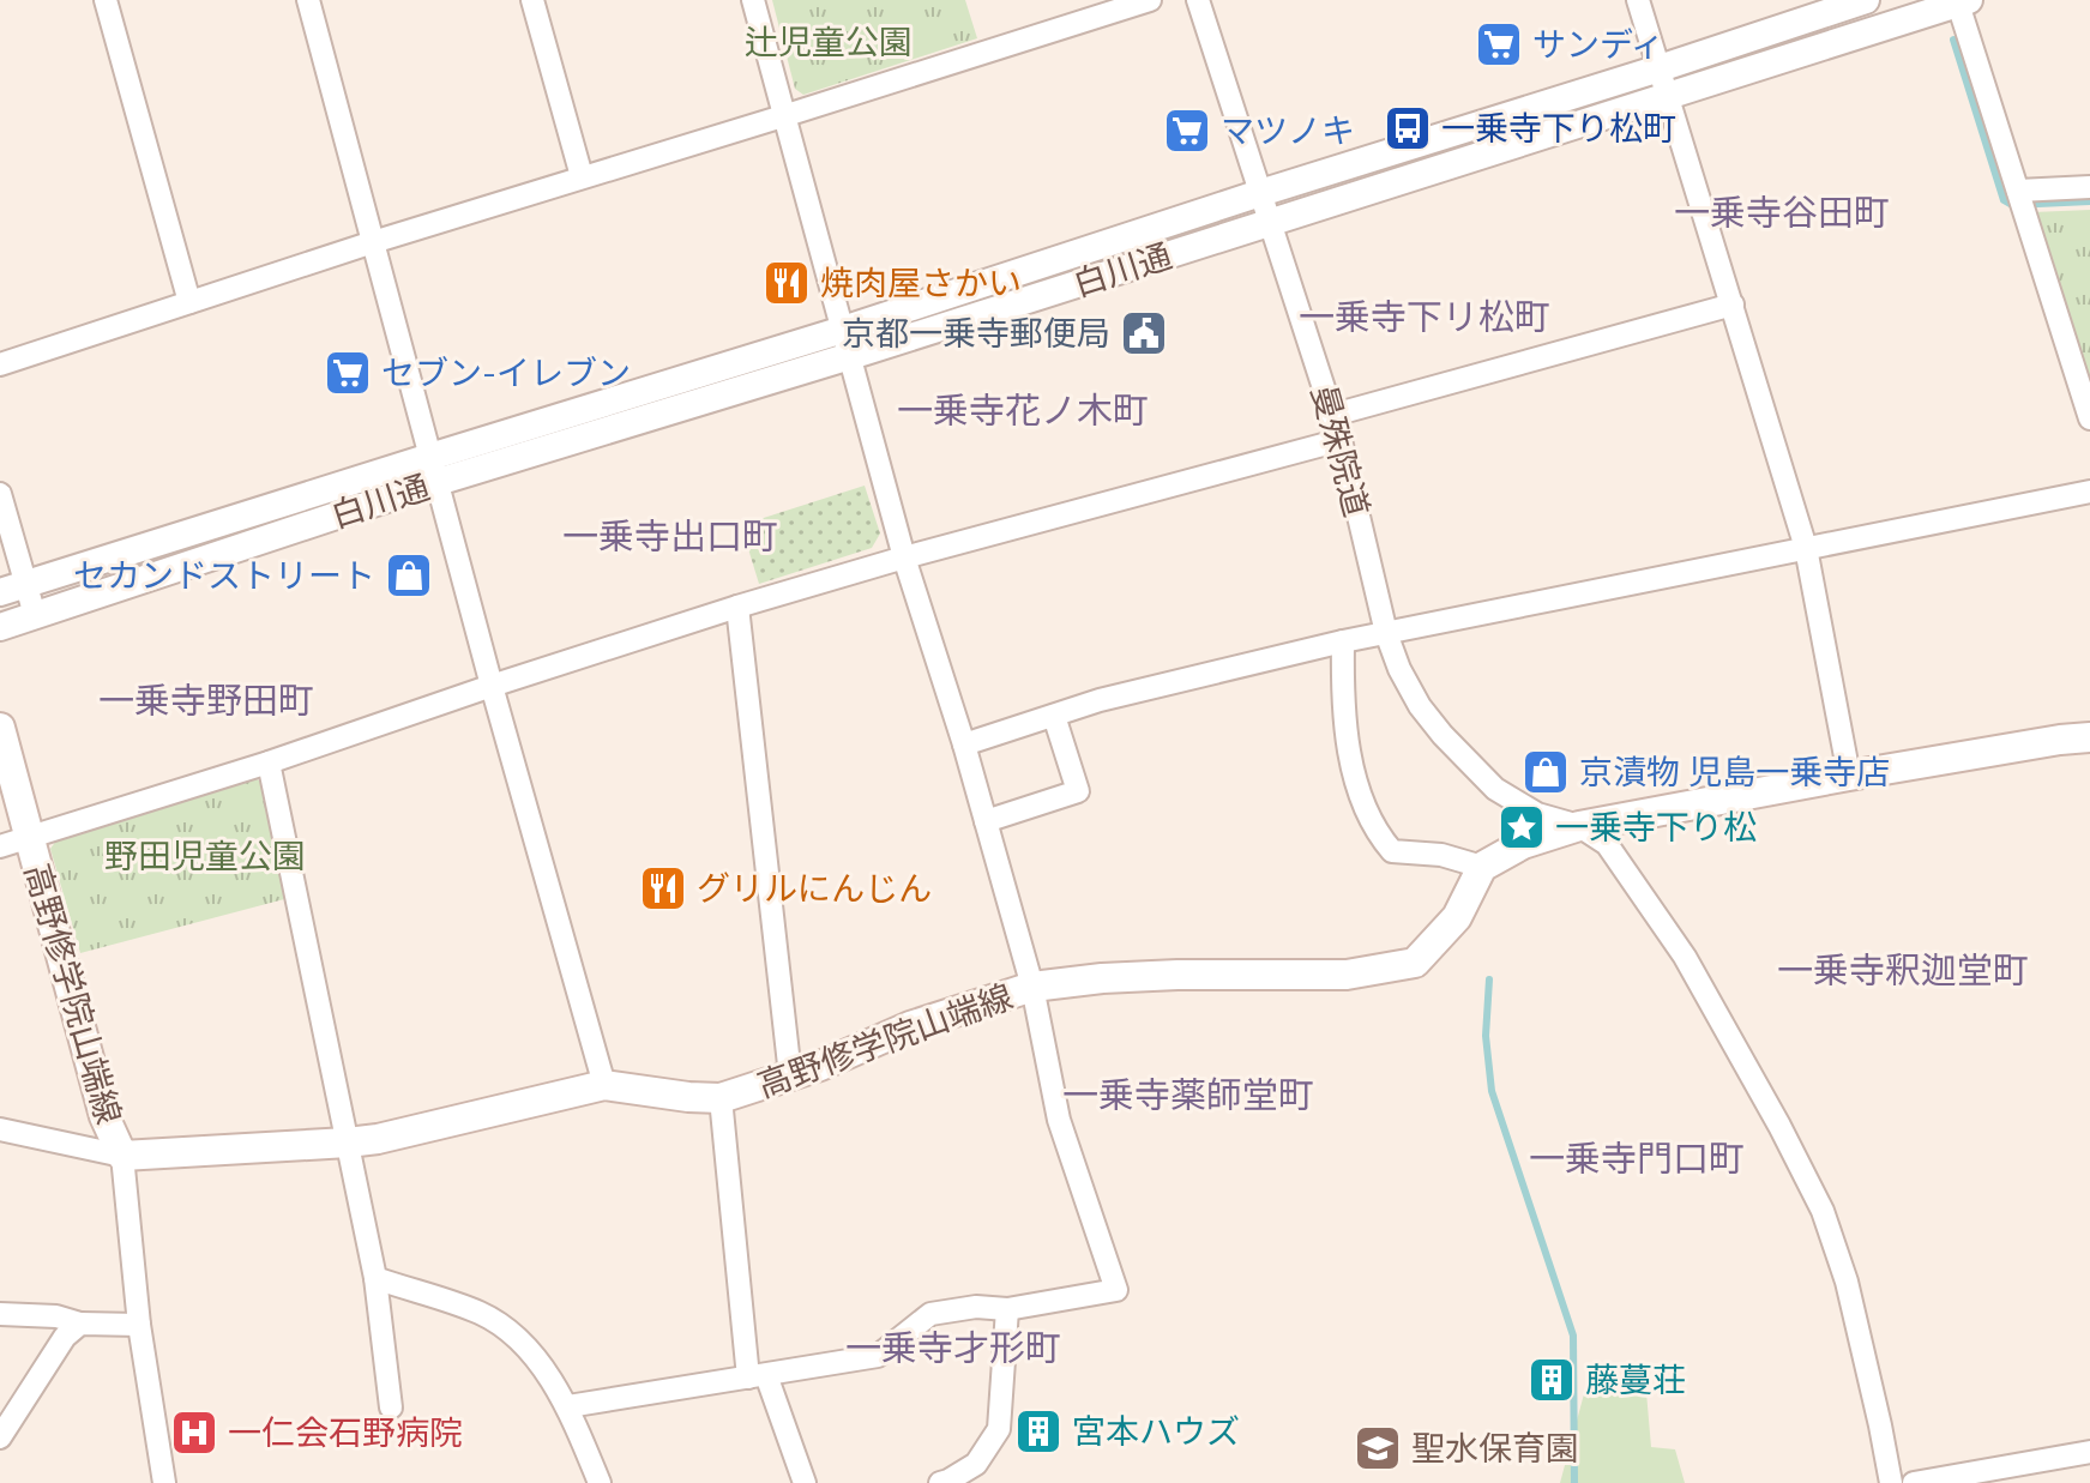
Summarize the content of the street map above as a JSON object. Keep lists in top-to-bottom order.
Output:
{
  "streets": {
    "main road": ["高野修学院山端線"],
    "street": ["白川通", "曼殊院道"]
  },
  "crossings": [
    ["白川通", "曼殊院道"]
  ],
  "districts": [
    "一乗寺谷田町",
    "一乗寺下リ松町",
    "一乗寺花ノ木町",
    "一乗寺出口町",
    "一乗寺野田町",
    "一乗寺釈迦堂町",
    "一乗寺薬師堂町",
    "一乗寺門口町",
    "一乗寺才形町"
  ],
  "parks": ["辻児童公園", "野田児童公園"],
  "places": {
    "supermarket": ["サンディ", "マツノキ", "セブン-イレブン"],
    "bus stop": ["一乗寺下り松町"],
    "restaurant": ["焼肉屋さかい", "グリルにんじん"],
    "public building": ["京都一乗寺郵便局"],
    "shop": ["セカンドストリート", "京漬物 児島一乗寺店"],
    "place": ["一乗寺下り松"],
    "building": ["藤蔓荘", "宮本ハウズ"],
    "hospital": ["一仁会石野病院"],
    "school or university": ["聖水保育園"]
  }
}
